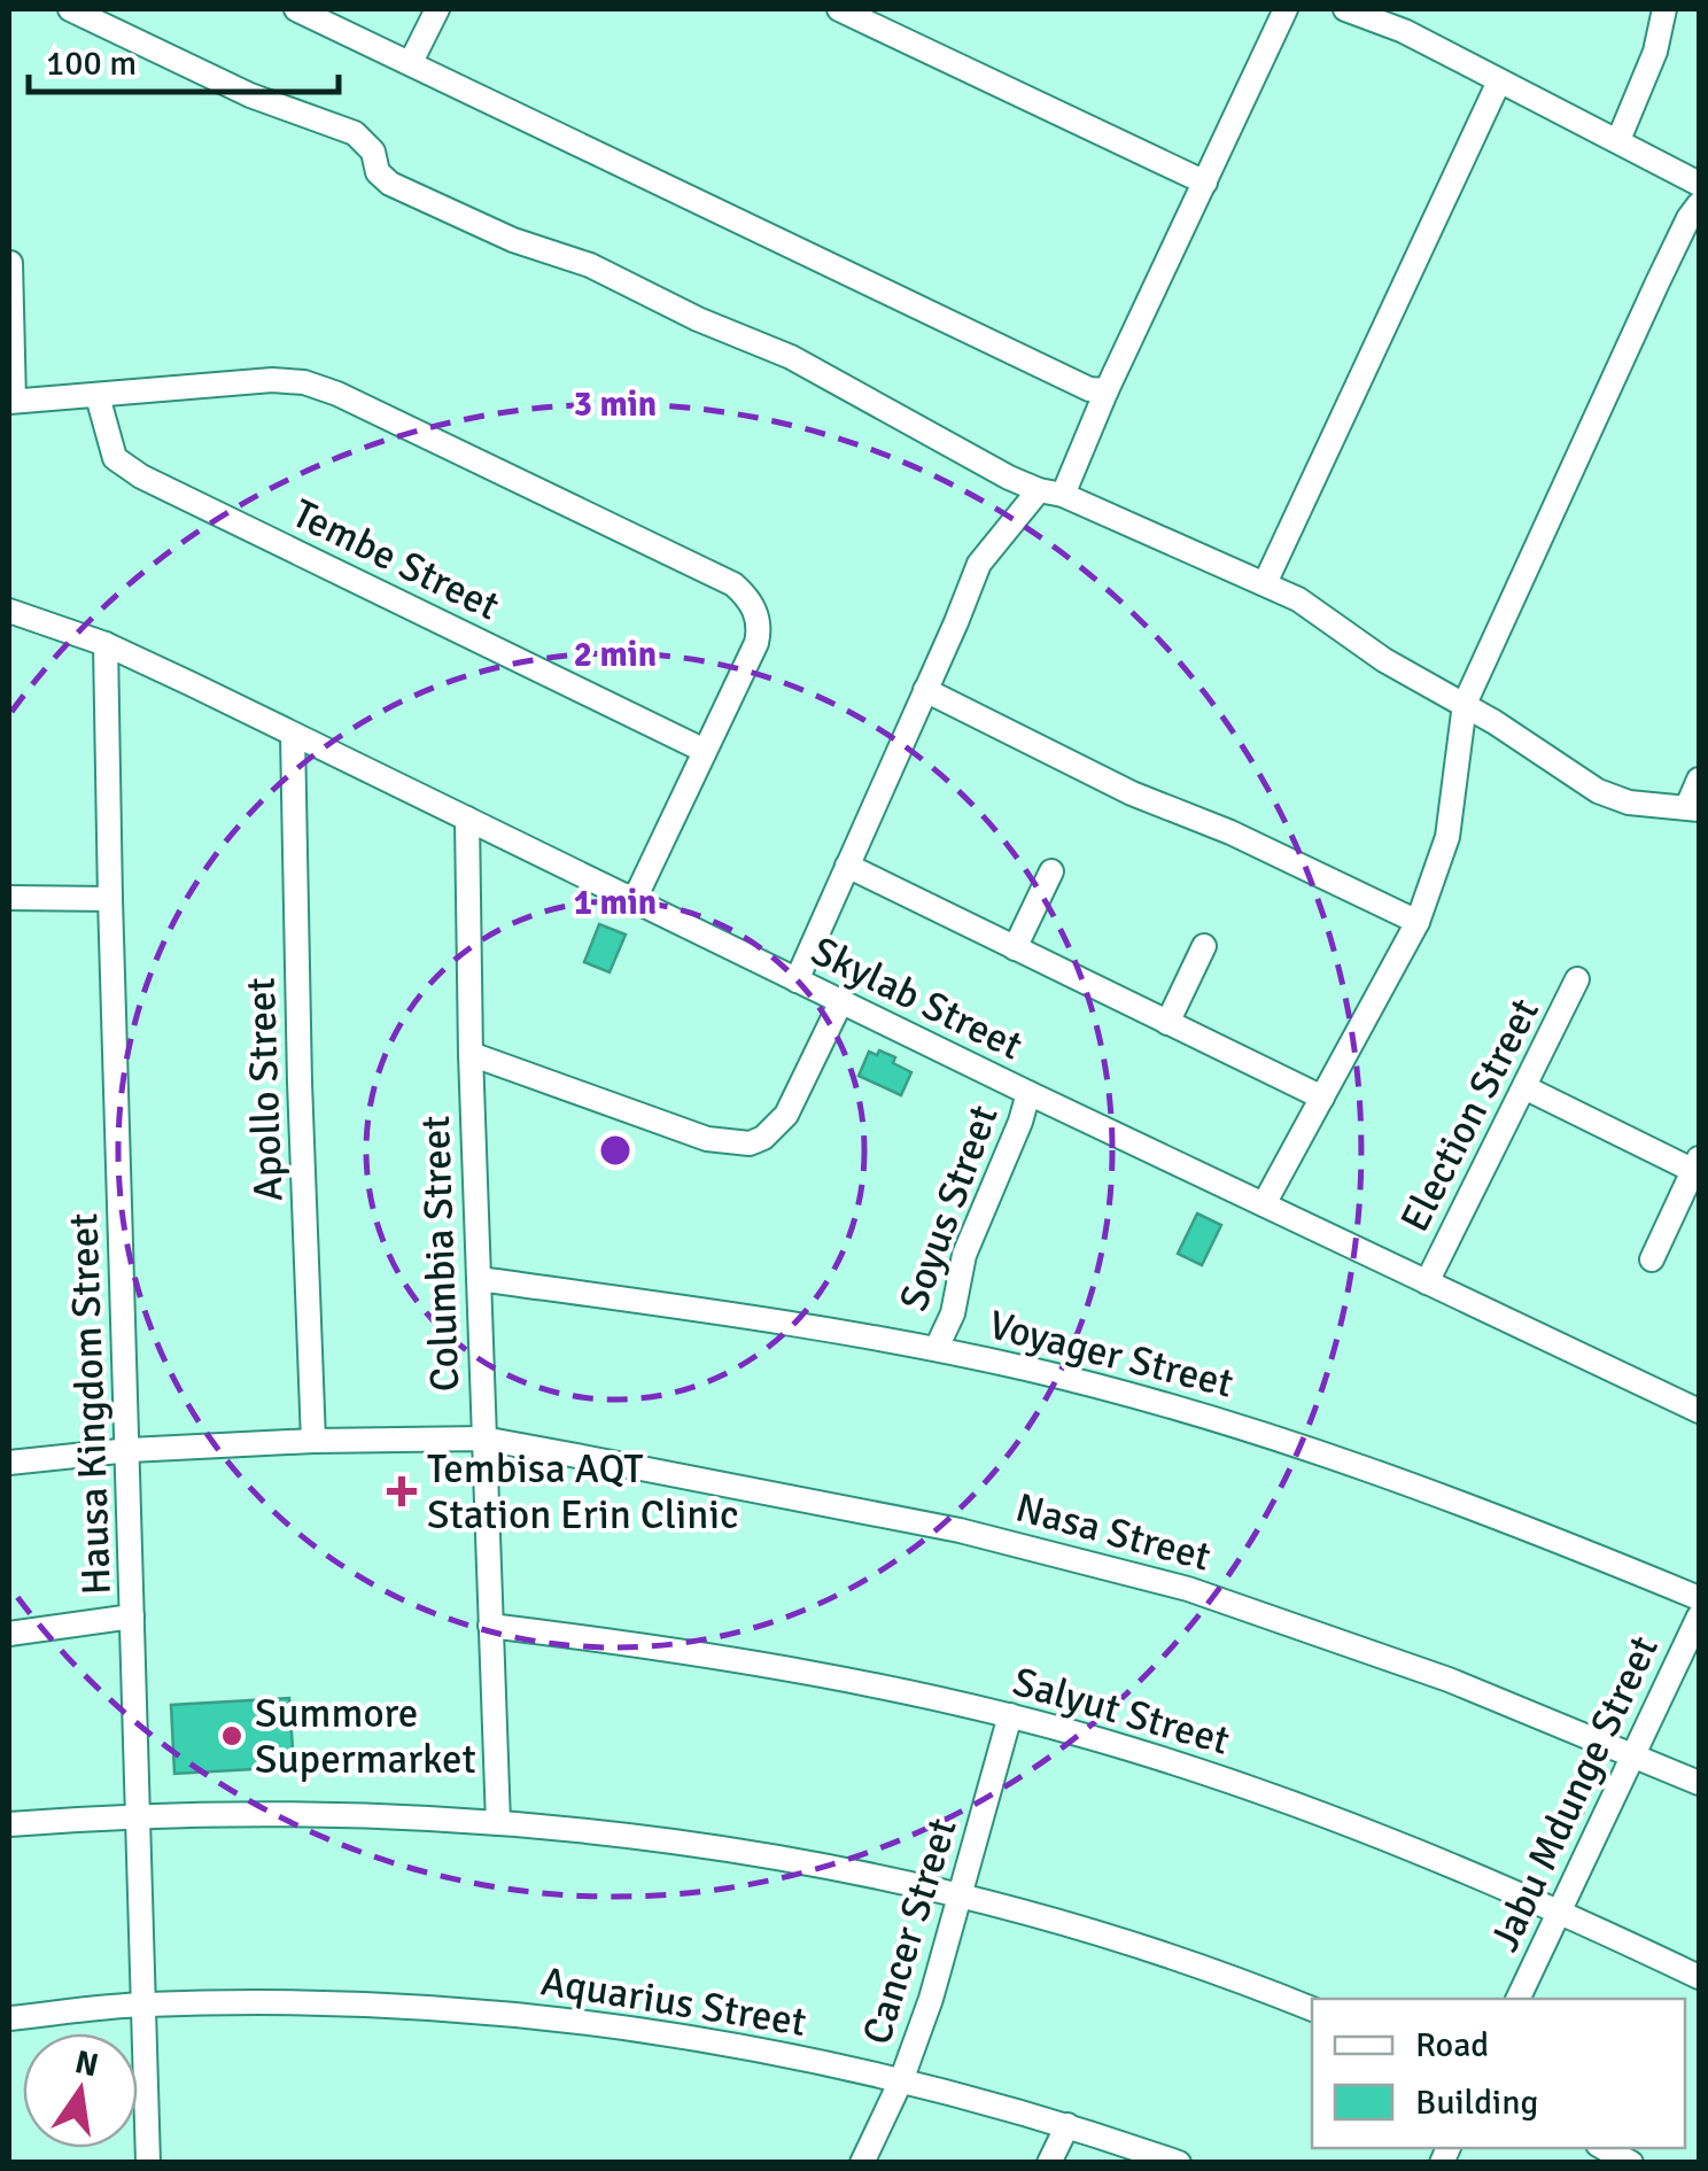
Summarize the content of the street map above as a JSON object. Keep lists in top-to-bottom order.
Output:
{
  "streets": {
    "street": [
      "Tembe Street",
      "Skylab Street",
      "Apollo Street",
      "Election Street",
      "Soyus Street",
      "Columbia Street",
      "Voyager Street",
      "Hausa Kingdom Street",
      "Nasa Street",
      "Salyut Street",
      "Jabu Mdunge Street",
      "Cancer Street",
      "Aquarius Street"
    ]
  },
  "crossings": [
    ["Skylab Street", "Apollo Street"],
    ["Skylab Street", "Election Street"],
    ["Skylab Street", "Soyus Street"],
    ["Skylab Street", "Columbia Street"],
    ["Skylab Street", "Hausa Kingdom Street"],
    ["Apollo Street", "Nasa Street"],
    ["Soyus Street", "Voyager Street"],
    ["Columbia Street", "Voyager Street"],
    ["Columbia Street", "Nasa Street"],
    ["Columbia Street", "Salyut Street"],
    ["Hausa Kingdom Street", "Nasa Street"],
    ["Hausa Kingdom Street", "Aquarius Street"],
    ["Nasa Street", "Jabu Mdunge Street"],
    ["Salyut Street", "Jabu Mdunge Street"],
    ["Salyut Street", "Cancer Street"],
    ["Cancer Street", "Aquarius Street"]
  ],
  "places": {
    "health": ["Tembisa AQT Station Erin Clinic"],
    "other": ["Summore Supermarket"]
  },
  "legend": ["Road", "Building"],
  "scale_bar": "100 m",
  "north": "top",
  "rings": ["3 min", "2 min", "1 min"]
}
